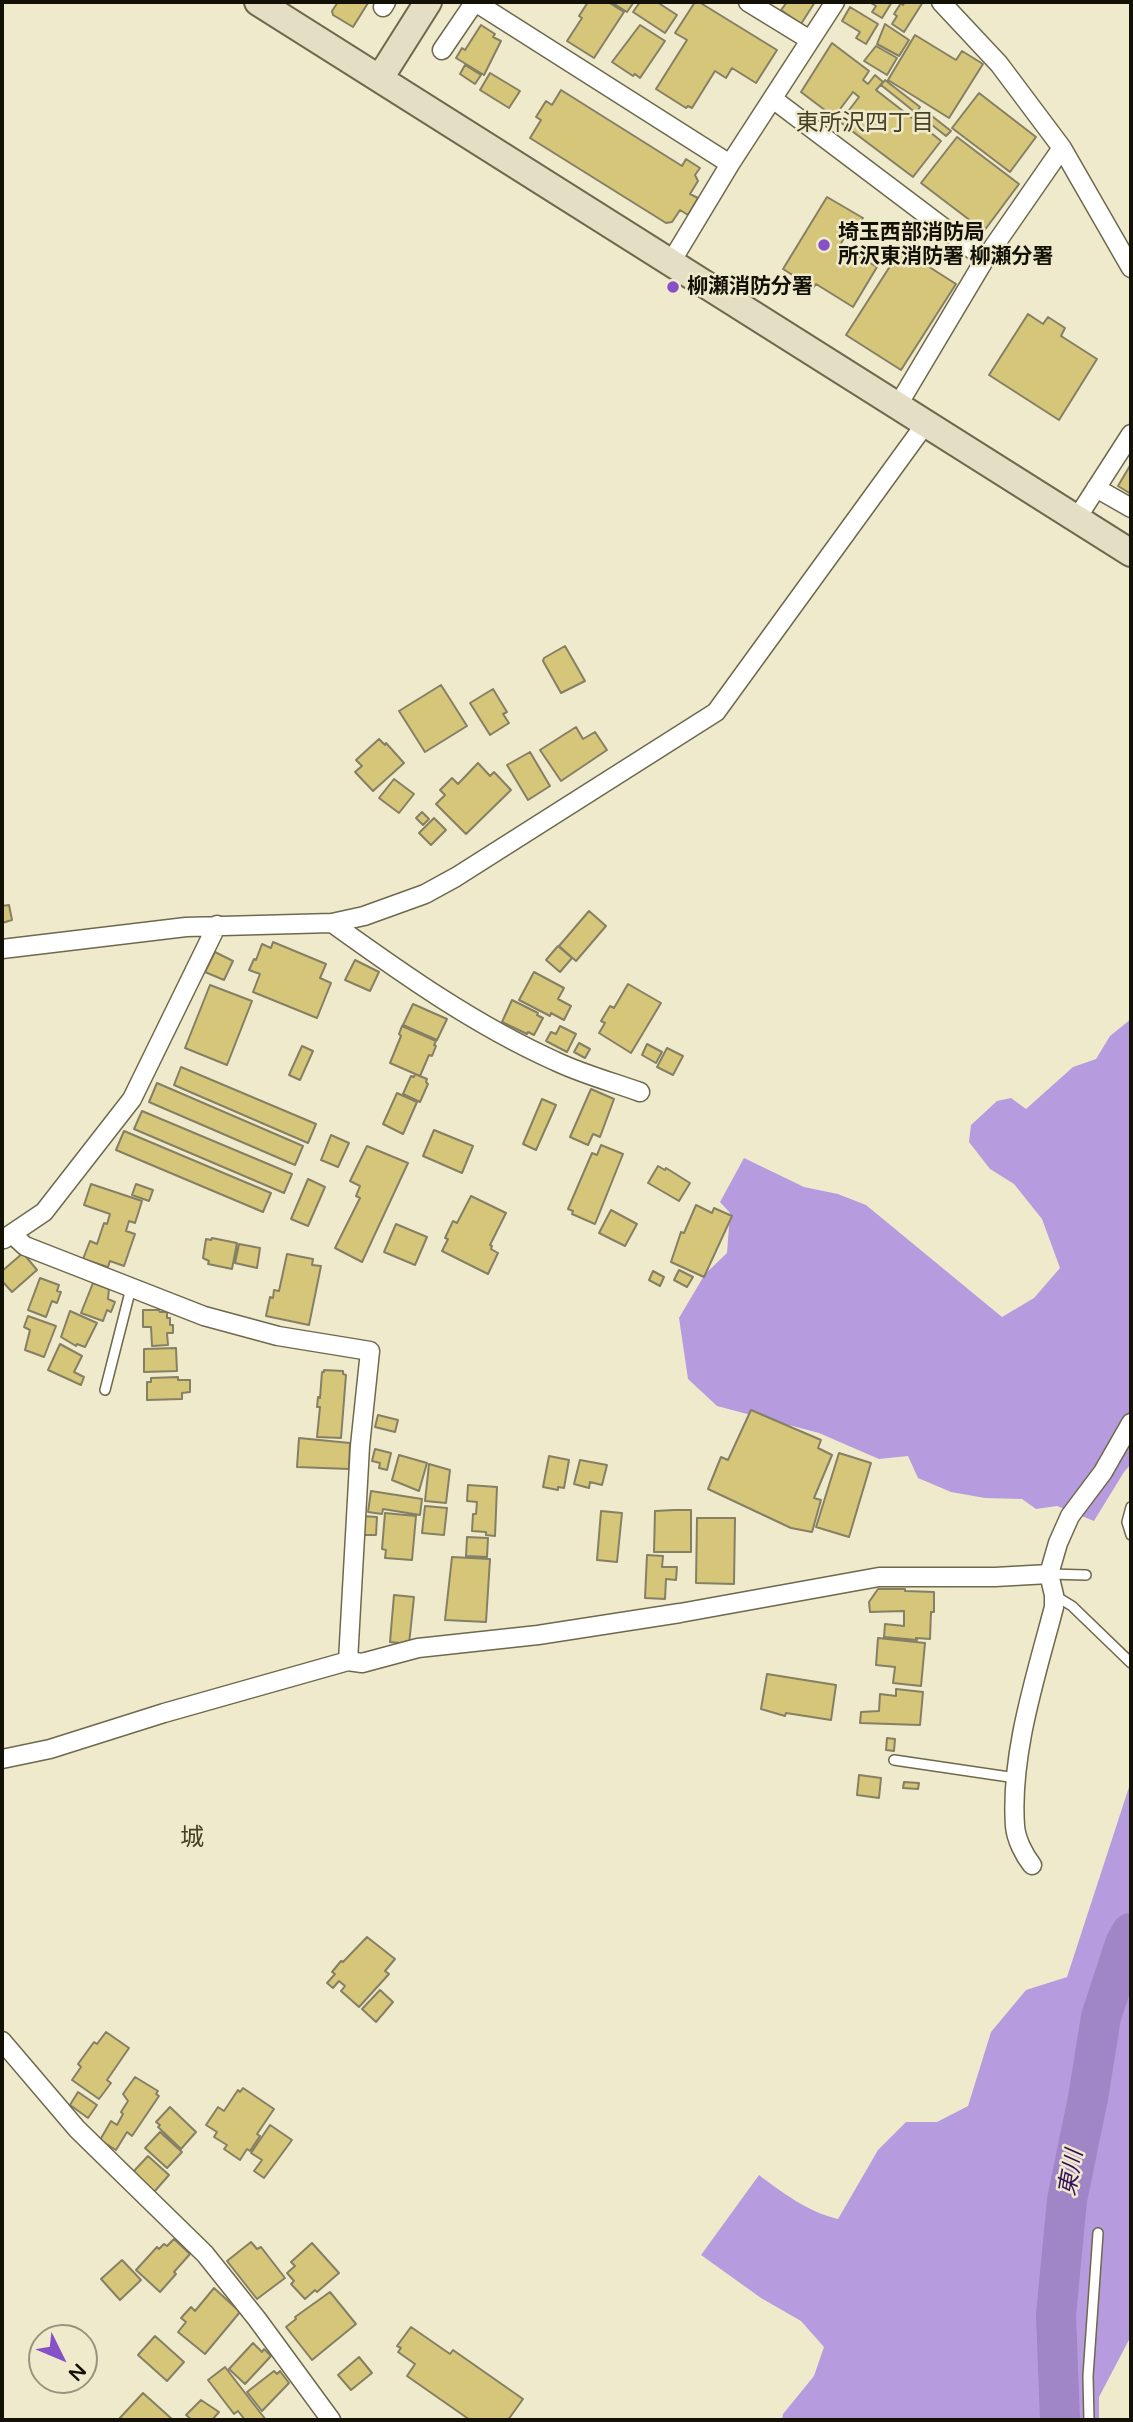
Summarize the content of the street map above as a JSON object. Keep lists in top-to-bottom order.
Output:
{
  "districts": ["東所沢四丁目", "城"],
  "water": ["東川"],
  "places": ["埼玉西部消防局 所沢東消防署 柳瀬分署", "柳瀬消防分署"],
  "north": "bottom right"
}
